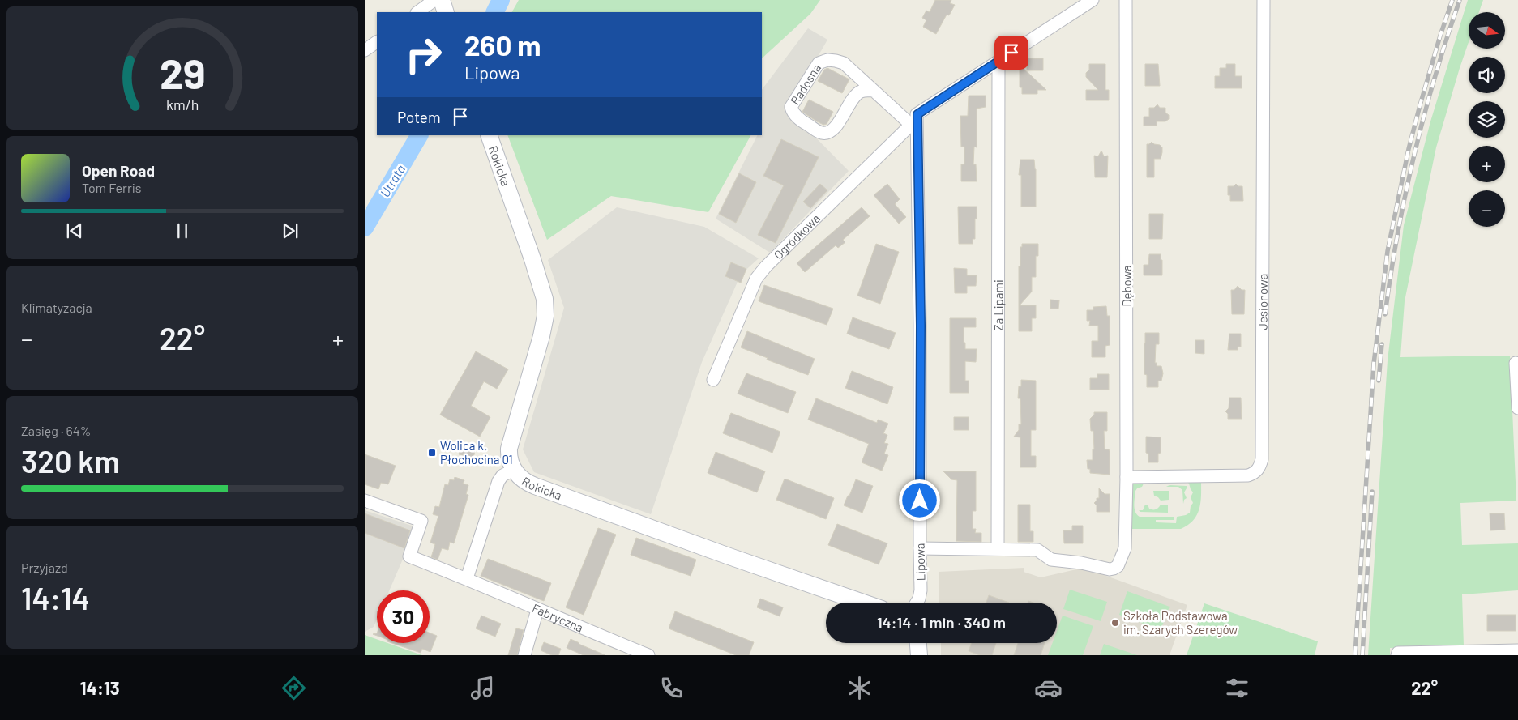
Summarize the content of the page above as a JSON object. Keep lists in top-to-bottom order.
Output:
{
  "streets": {
    "main road": ["Rokicka"],
    "street": [
      "Radosna",
      "Ogródkowa",
      "Dębowa",
      "Jesionowa",
      "Za Lipami",
      "Lipowa",
      "Fabryczna"
    ]
  },
  "crossings": [
    ["Radosna", "Ogródkowa"],
    ["Radosna", "Lipowa"],
    ["Ogródkowa", "Lipowa"],
    ["Dębowa", "Jesionowa"],
    ["Dębowa", "Za Lipami"]
  ],
  "water": ["Utrata"],
  "places": {
    "transit": ["Wolica k. Płochocina 01"],
    "other": ["Szkoła Podstawowa im. Szarych Szeregów"]
  },
  "north": "right",
  "page": {
    "map_buttons": ["+", "−"],
    "turn": ["260 m", "Lipowa"],
    "then": "Potem",
    "song": ["Open Road", "Tom Ferris"],
    "tile": [
      "Klimatyzacja",
      ["Zasięg · 64%", "320 km"],
      ["Przyjazd", "14:14"]
    ],
    "heat": ["−", "22°", "+"],
    "limit": "30",
    "trip": "14:14 · 1 min · 340 m",
    "tabs": ["14:13", "22°"],
    "gauge": ["29", "km/h"]
  }
}
